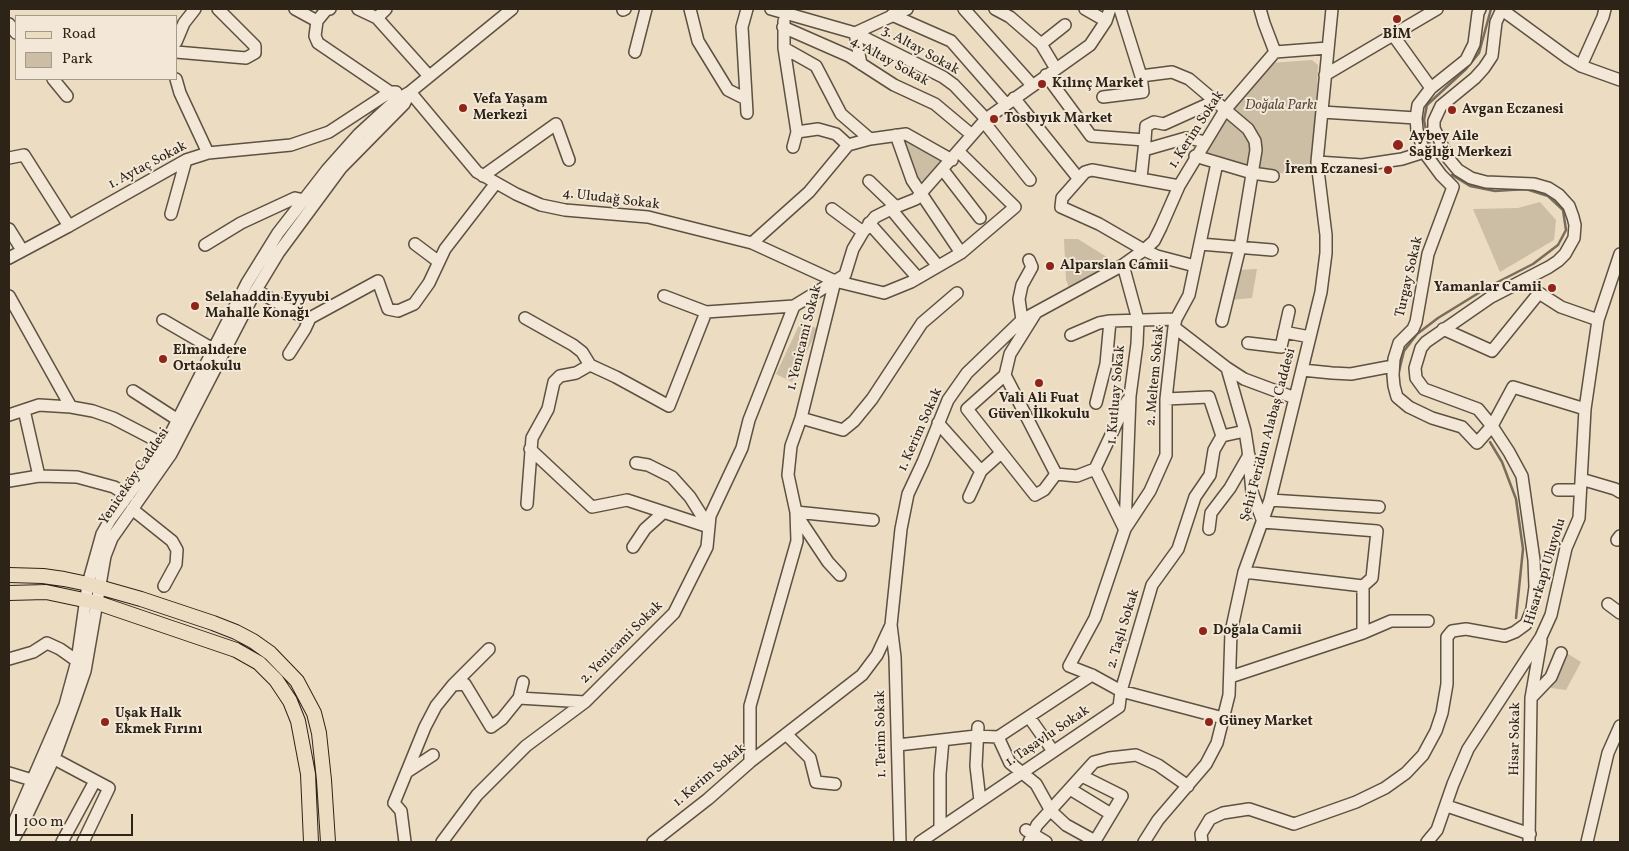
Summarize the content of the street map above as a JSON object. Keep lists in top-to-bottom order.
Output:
{
  "streets": {
    "street": [
      "3. Altay Sokak",
      "4. Altay Sokak",
      "1. Kerim Sokak",
      "1. Aytaç Sokak",
      "4. Uludağ Sokak",
      "Turgay Sokak",
      "1. Yenicami Sokak",
      "2. Meltem Sokak",
      "1. Kutluay Sokak",
      "Şehit Feridun Alabaş Caddesi",
      "Yeniceköy Caddesi",
      "Hisarkapı Uluyolu",
      "2. Taşlı Sokak",
      "2. Yenicami Sokak",
      "1. Terim Sokak",
      "1. Taşavlu Sokak",
      "Hisar Sokak"
    ]
  },
  "crossings": [
    ["3. Altay Sokak", "1. Yenicami Sokak"],
    ["4. Altay Sokak", "1. Yenicami Sokak"],
    ["1. Kerim Sokak", "1. Yenicami Sokak"],
    ["1. Kerim Sokak", "1. Kutluay Sokak"],
    ["1. Kerim Sokak", "1. Terim Sokak"],
    ["4. Uludağ Sokak", "1. Yenicami Sokak"],
    ["4. Uludağ Sokak", "Yeniceköy Caddesi"],
    ["2. Meltem Sokak", "1. Kutluay Sokak"],
    ["Hisarkapı Uluyolu", "Hisar Sokak"],
    ["2. Taşlı Sokak", "1. Taşavlu Sokak"]
  ],
  "parks": ["Doğala Parkı"],
  "places": [
    "BİM",
    "Kılınç Market",
    "Vefa Yaşam Merkezi",
    "Avgan Eczanesi",
    "Tosbıyık Market",
    "Aybey Aile Sağlığı Merkezi",
    "İrem Eczanesi",
    "Alparslan Camii",
    "Yamanlar Camii",
    "Selahaddin Eyyubi Mahalle Konağı",
    "Elmalıdere Ortaokulu",
    "Vali Ali Fuat Güven İlkokulu",
    "Doğala Camii",
    "Uşak Halk Ekmek Fırını",
    "Güney Market"
  ],
  "legend": ["Road", "Park"],
  "scale_bar": "100 m"
}
